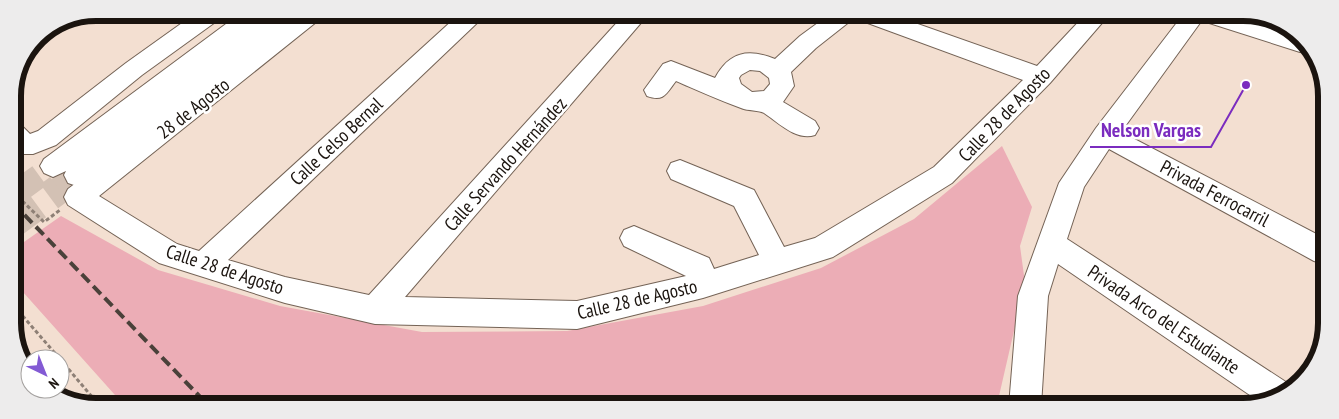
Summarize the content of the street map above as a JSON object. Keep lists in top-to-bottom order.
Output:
{
  "streets": {
    "street": [
      "28 de Agosto",
      "Calle 28 de Agosto",
      "Calle Celso Bernal",
      "Calle Servando Hernández",
      "Privada Ferrocarril",
      "Privada Arco del Estudiante"
    ]
  },
  "crossings": [
    ["28 de Agosto", "Calle 28 de Agosto"],
    ["Calle 28 de Agosto", "Calle Celso Bernal"],
    ["Calle 28 de Agosto", "Calle Servando Hernández"]
  ],
  "places": ["Nelson Vargas"],
  "north": "bottom right"
}
